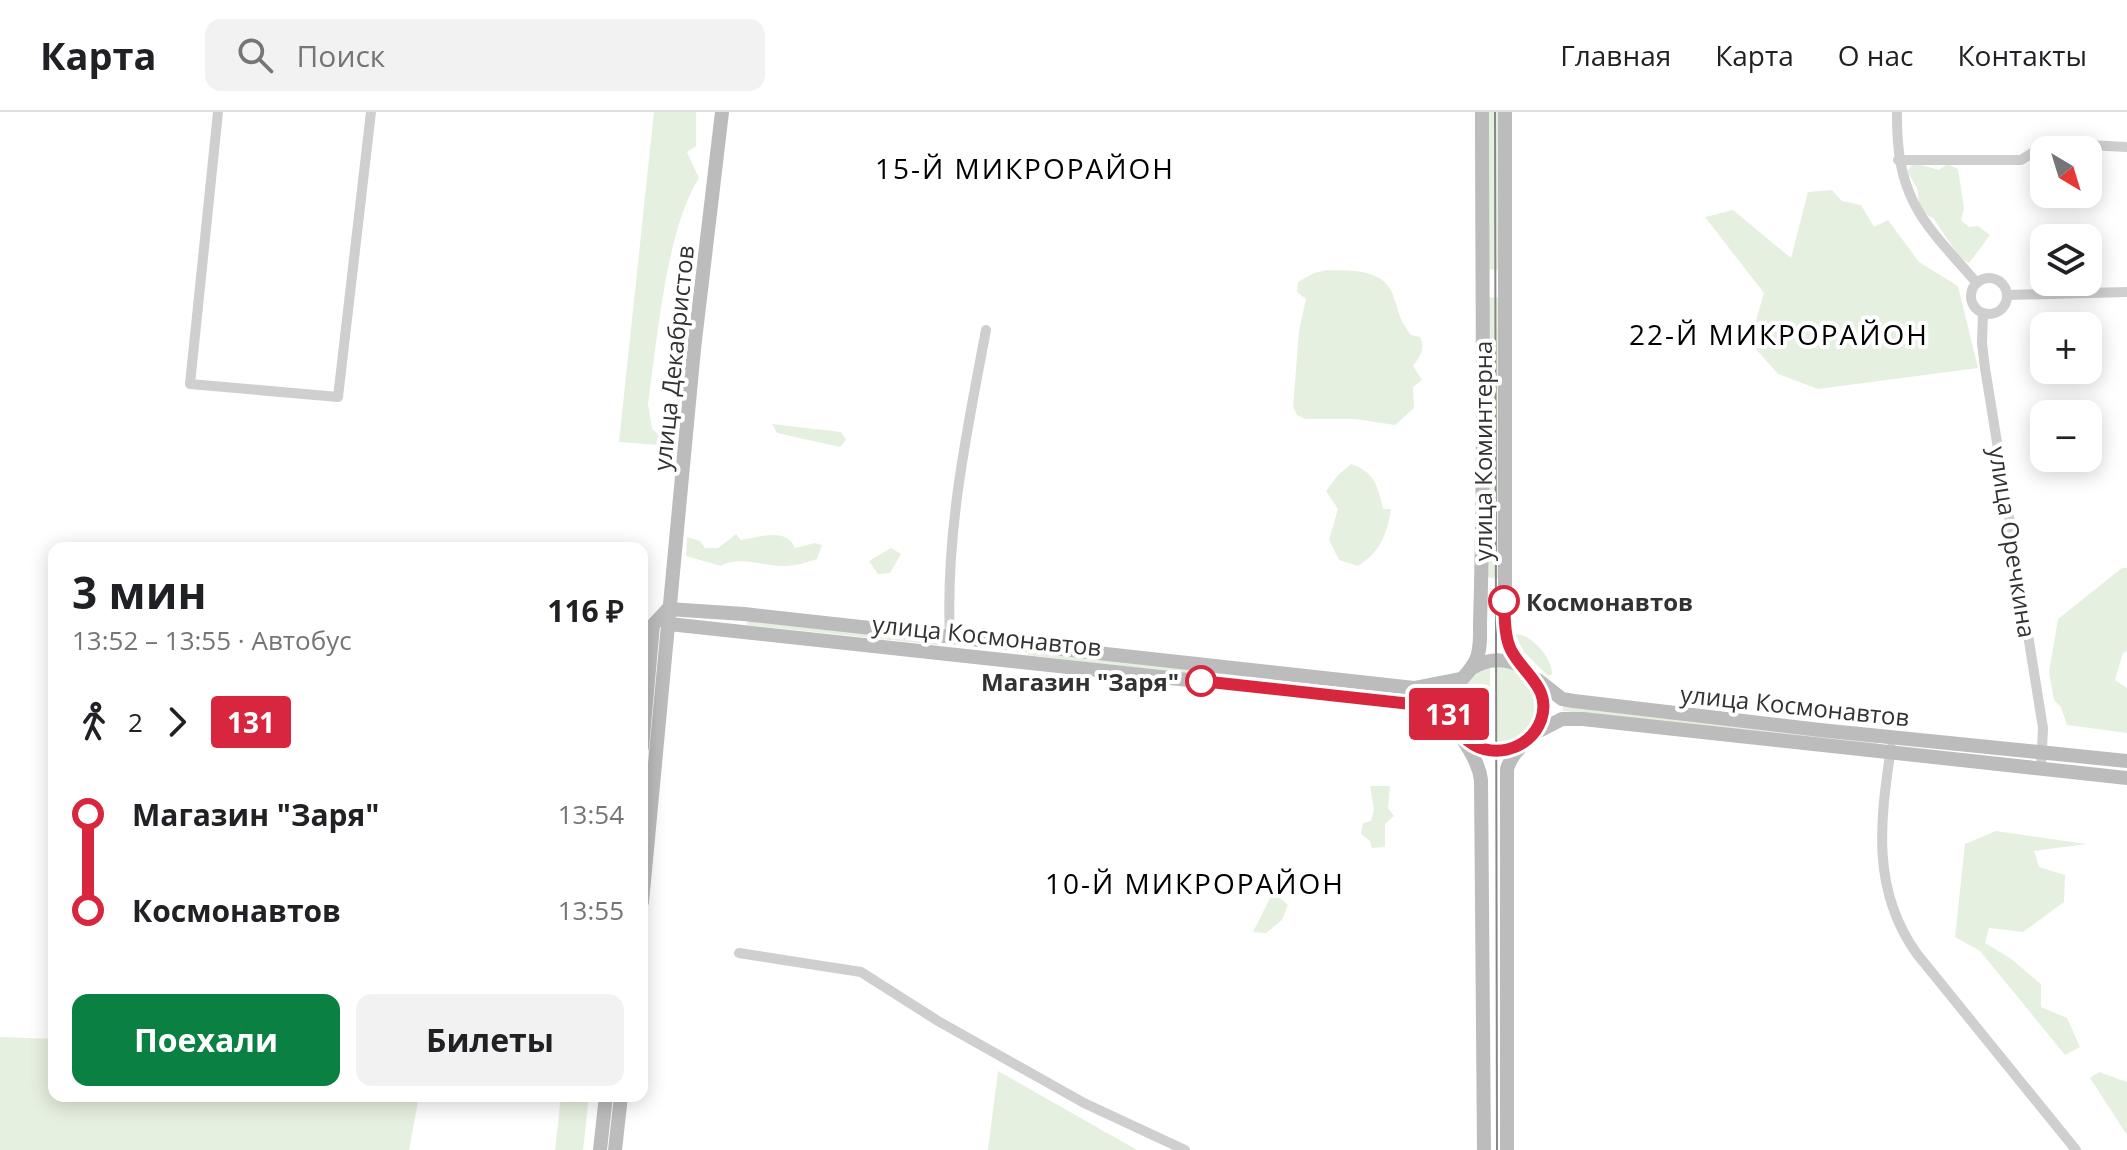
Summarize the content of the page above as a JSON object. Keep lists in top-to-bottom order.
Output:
{
  "streets": {
    "street": [
      "улица Декабристов",
      "улица Коминтерна",
      "улица Оречкина",
      "улица Космонавтов"
    ]
  },
  "crossings": [
    ["улица Декабристов", "улица Космонавтов"],
    ["улица Коминтерна", "улица Космонавтов"],
    ["улица Оречкина", "улица Космонавтов"]
  ],
  "districts": ["15-Й МИКРОРАЙОН", "22-Й МИКРОРАЙОН", "10-Й МИКРОРАЙОН"],
  "places": ["Космонавтов", "Магазин \"Заря\""],
  "lines": ["bus line 131"],
  "north": "bottom right",
  "page": {
    "header": "Карта",
    "search": "Поиск",
    "nav": [
      "Главная",
      "Карта",
      "О нас",
      "Контакты"
    ],
    "on_map": "131",
    "map_buttons": ["+", "−"],
    "heading": ["3 мин", "13:52 – 13:55 · Автобус", "116 ₽"],
    "legs": ["2", "131"],
    "list": [
      {
        "name": "Магазин \"Заря\"",
        "value": "13:54"
      },
      {
        "name": "Космонавтов",
        "value": "13:55"
      }
    ],
    "buttons": ["Поехали", "Билеты"]
  }
}
